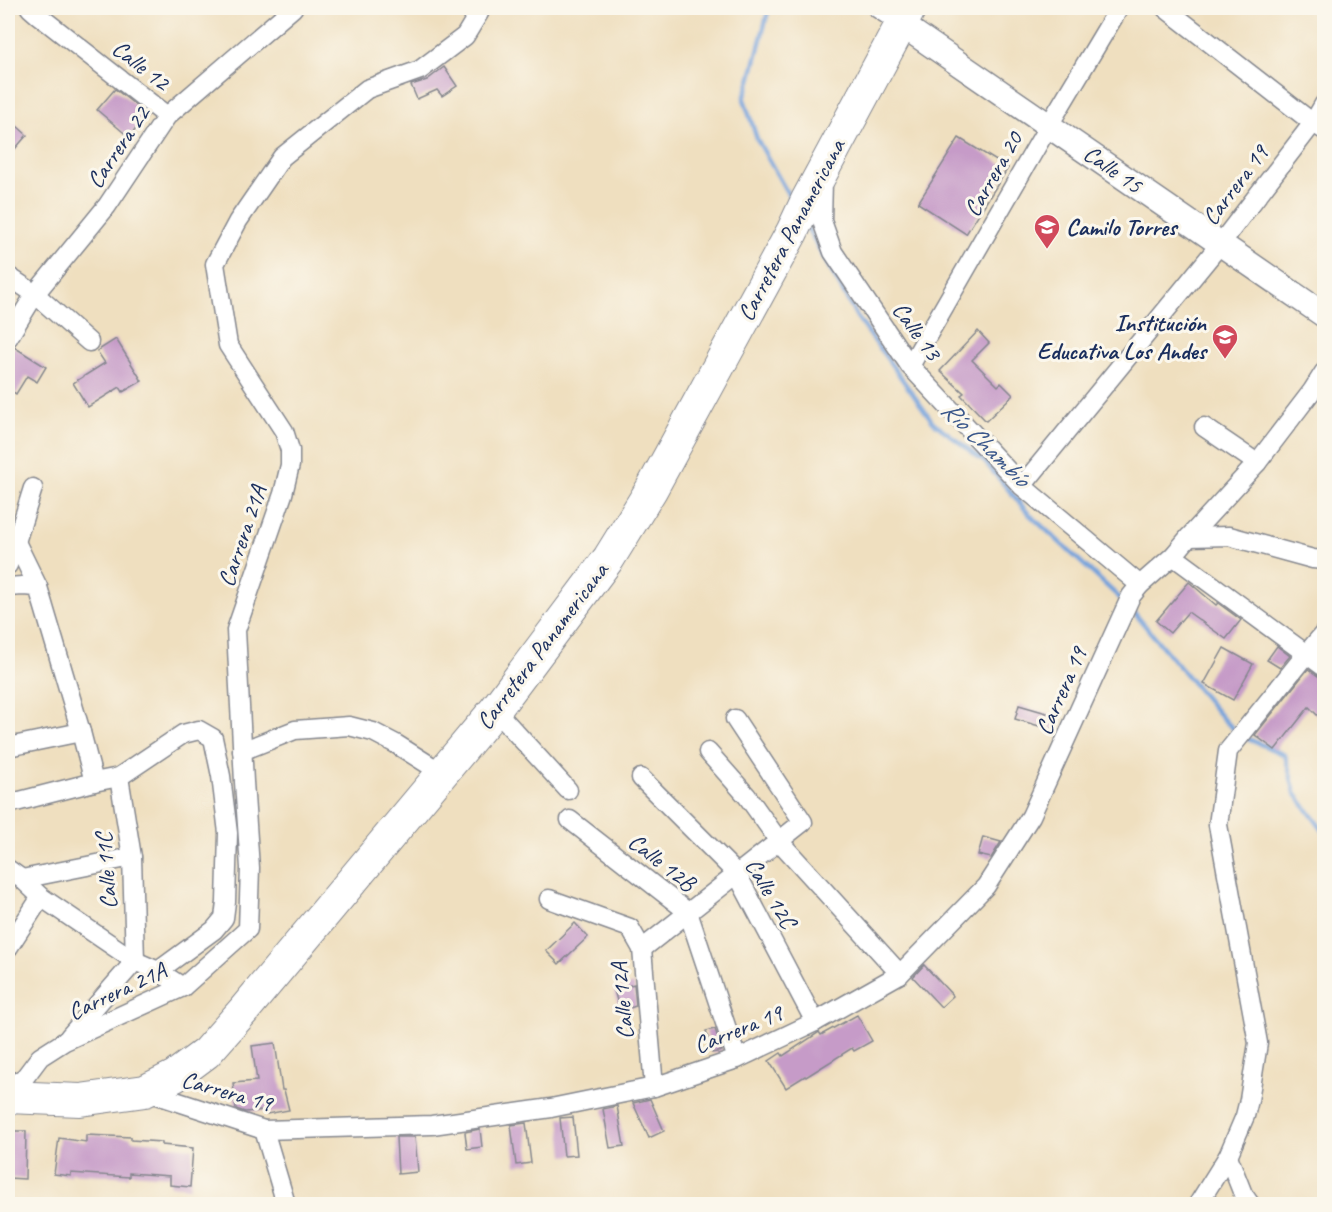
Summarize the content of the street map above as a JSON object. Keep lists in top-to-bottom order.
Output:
{
  "streets": {
    "highway": ["Carretera Panamericana"],
    "main road": ["Calle 15"],
    "street": [
      "Calle 12",
      "Carrera 22",
      "Carrera 20",
      "Carrera 19",
      "Calle 13",
      "Carrera 21A",
      "Calle 12B",
      "Calle 11C",
      "Calle 12C",
      "Calle 12A"
    ]
  },
  "crossings": [
    ["Calle 12", "Carrera 22"],
    ["Calle 15", "Carrera 20"],
    ["Calle 15", "Carrera 19"],
    ["Calle 15", "Carretera Panamericana"],
    ["Carrera 20", "Calle 13"],
    ["Carrera 19", "Carretera Panamericana"],
    ["Carrera 19", "Calle 13"],
    ["Carrera 19", "Calle 12B"],
    ["Carrera 19", "Calle 12C"],
    ["Carrera 19", "Calle 12A"],
    ["Carretera Panamericana", "Calle 13"]
  ],
  "water": ["Río Chambío"],
  "places": {
    "school or university": ["Camilo Torres", "Institución Educativa Los Andes"]
  }
}
